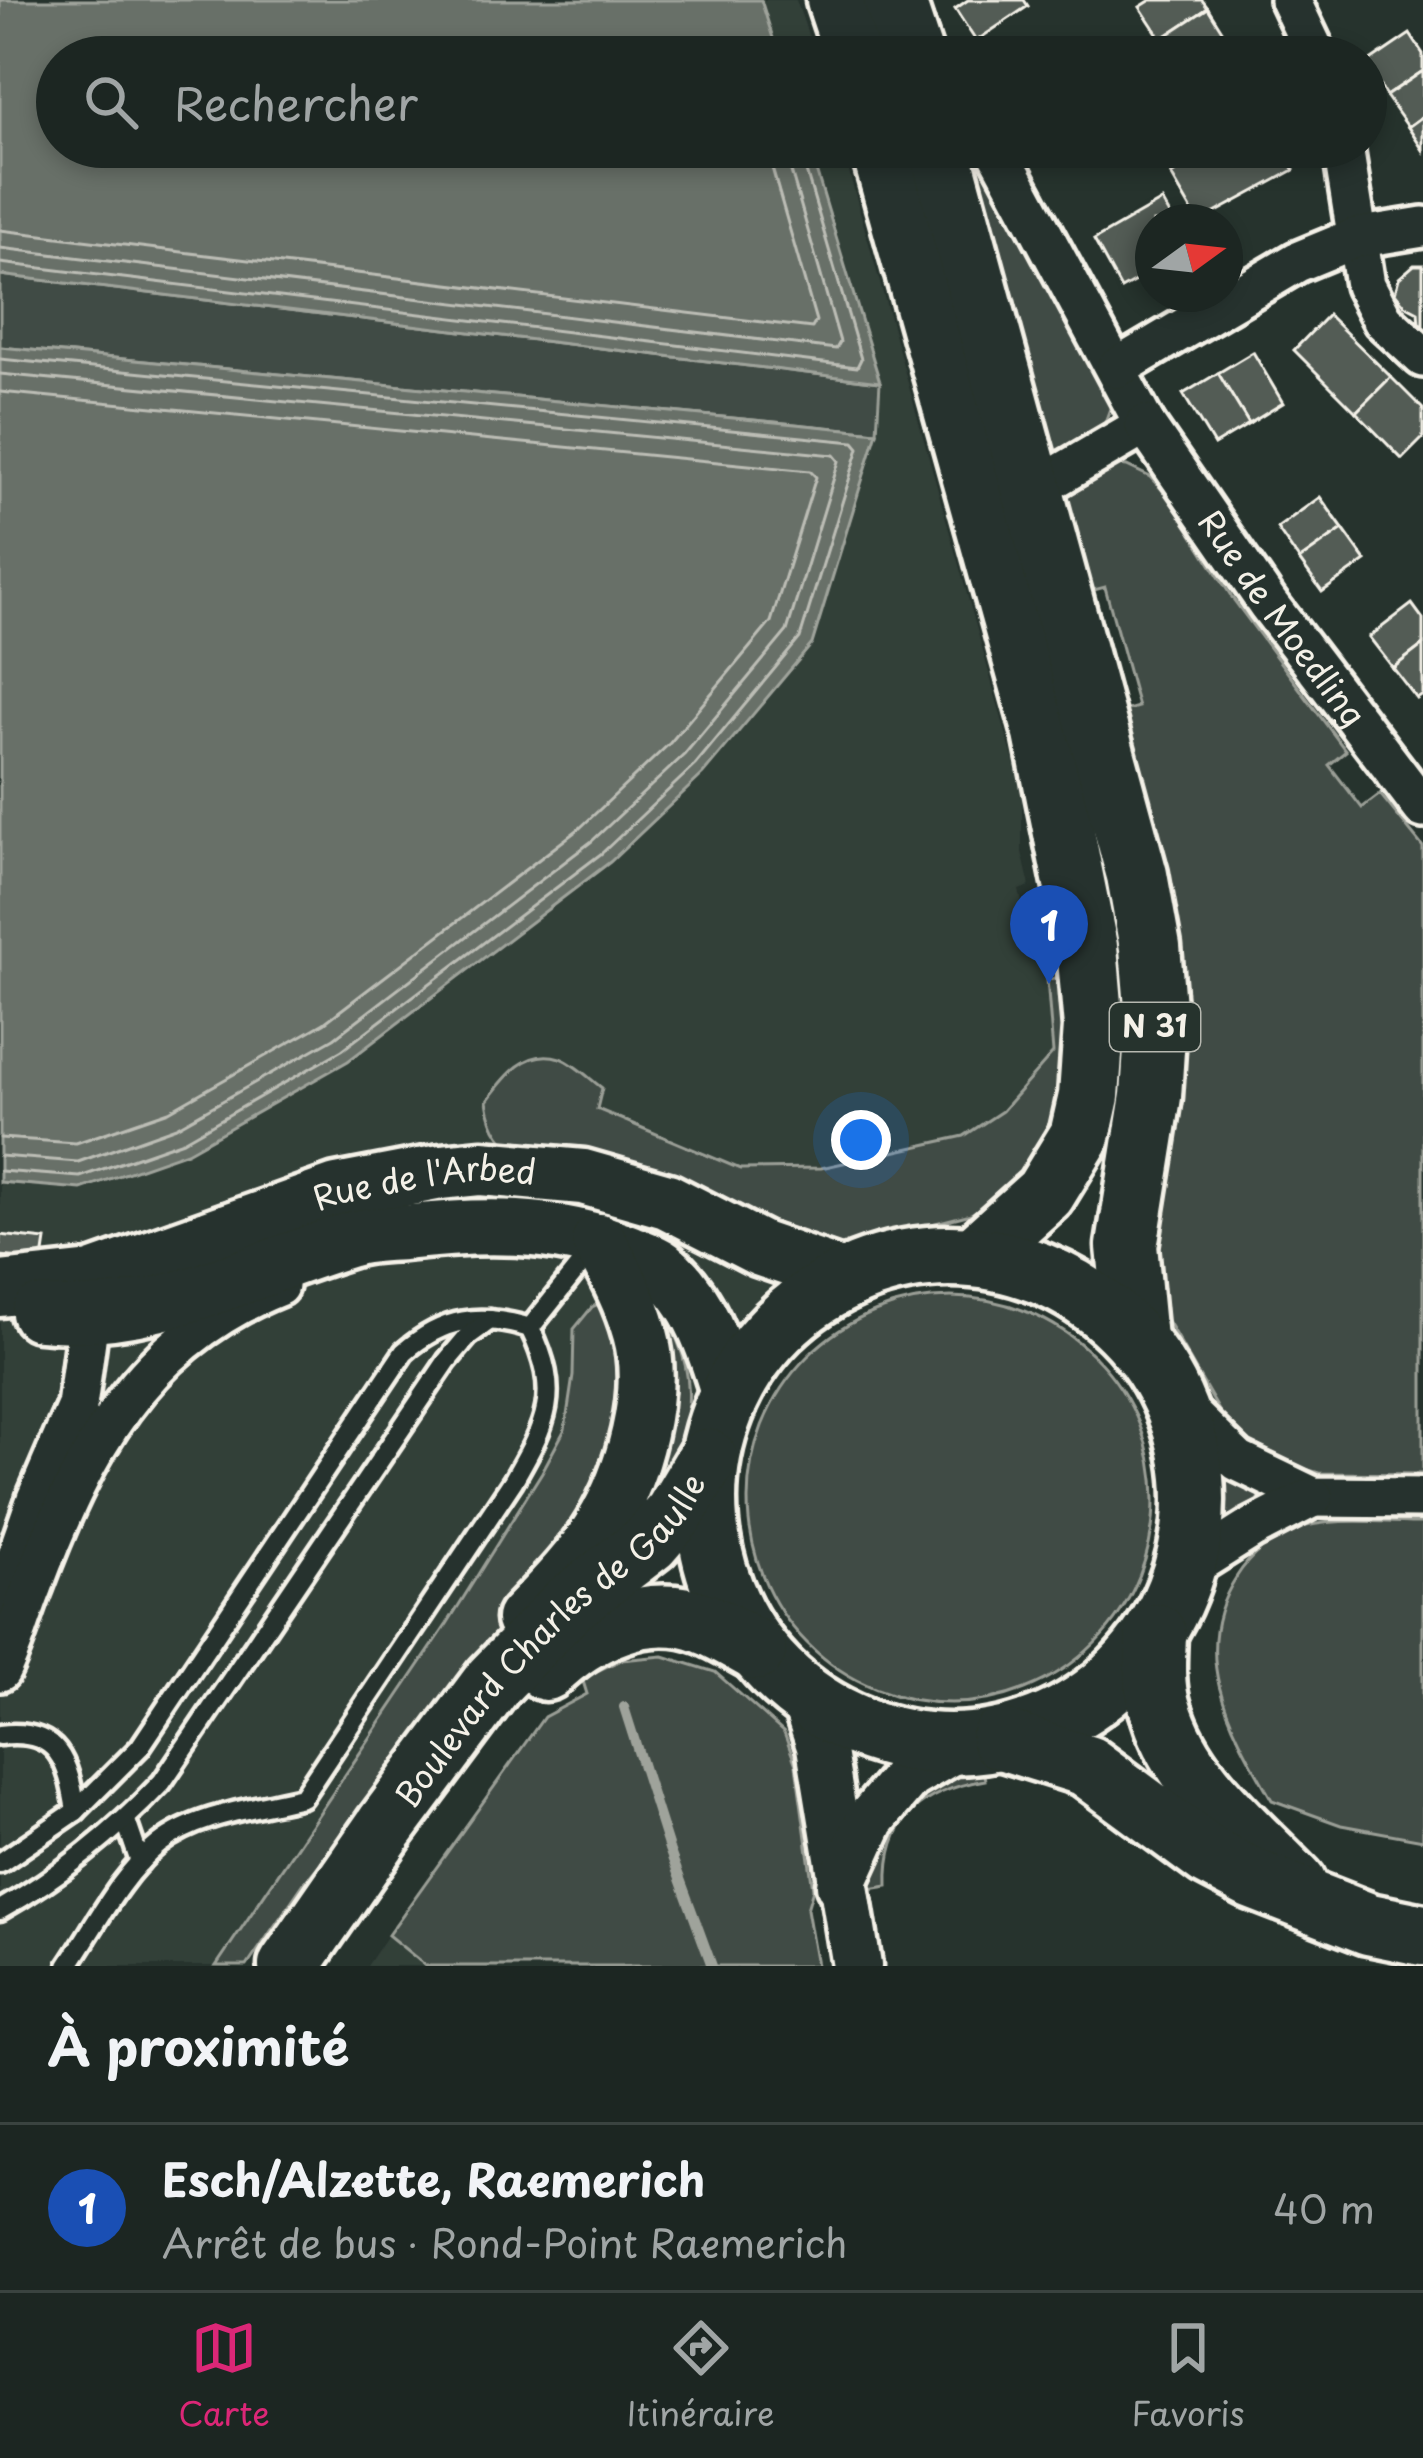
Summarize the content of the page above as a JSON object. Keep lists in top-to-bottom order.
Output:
{
  "streets": {
    "main road": ["N 31", "Rue de l'Arbed", "Boulevard Charles de Gaulle"],
    "street": ["Rue de Moedling"]
  },
  "crossings": [
    ["Rue de l'Arbed", "Boulevard Charles de Gaulle"]
  ],
  "north": "right",
  "page": {
    "search": "Rechercher",
    "pins": "1",
    "heading": "À proximité",
    "list": [
      {
        "mark": "1",
        "name": "Esch/Alzette, Raemerich",
        "note": "Arrêt de bus · Rond-Point Raemerich",
        "value": "40 m"
      }
    ],
    "nav": ["Carte", "Itinéraire", "Favoris"]
  }
}
